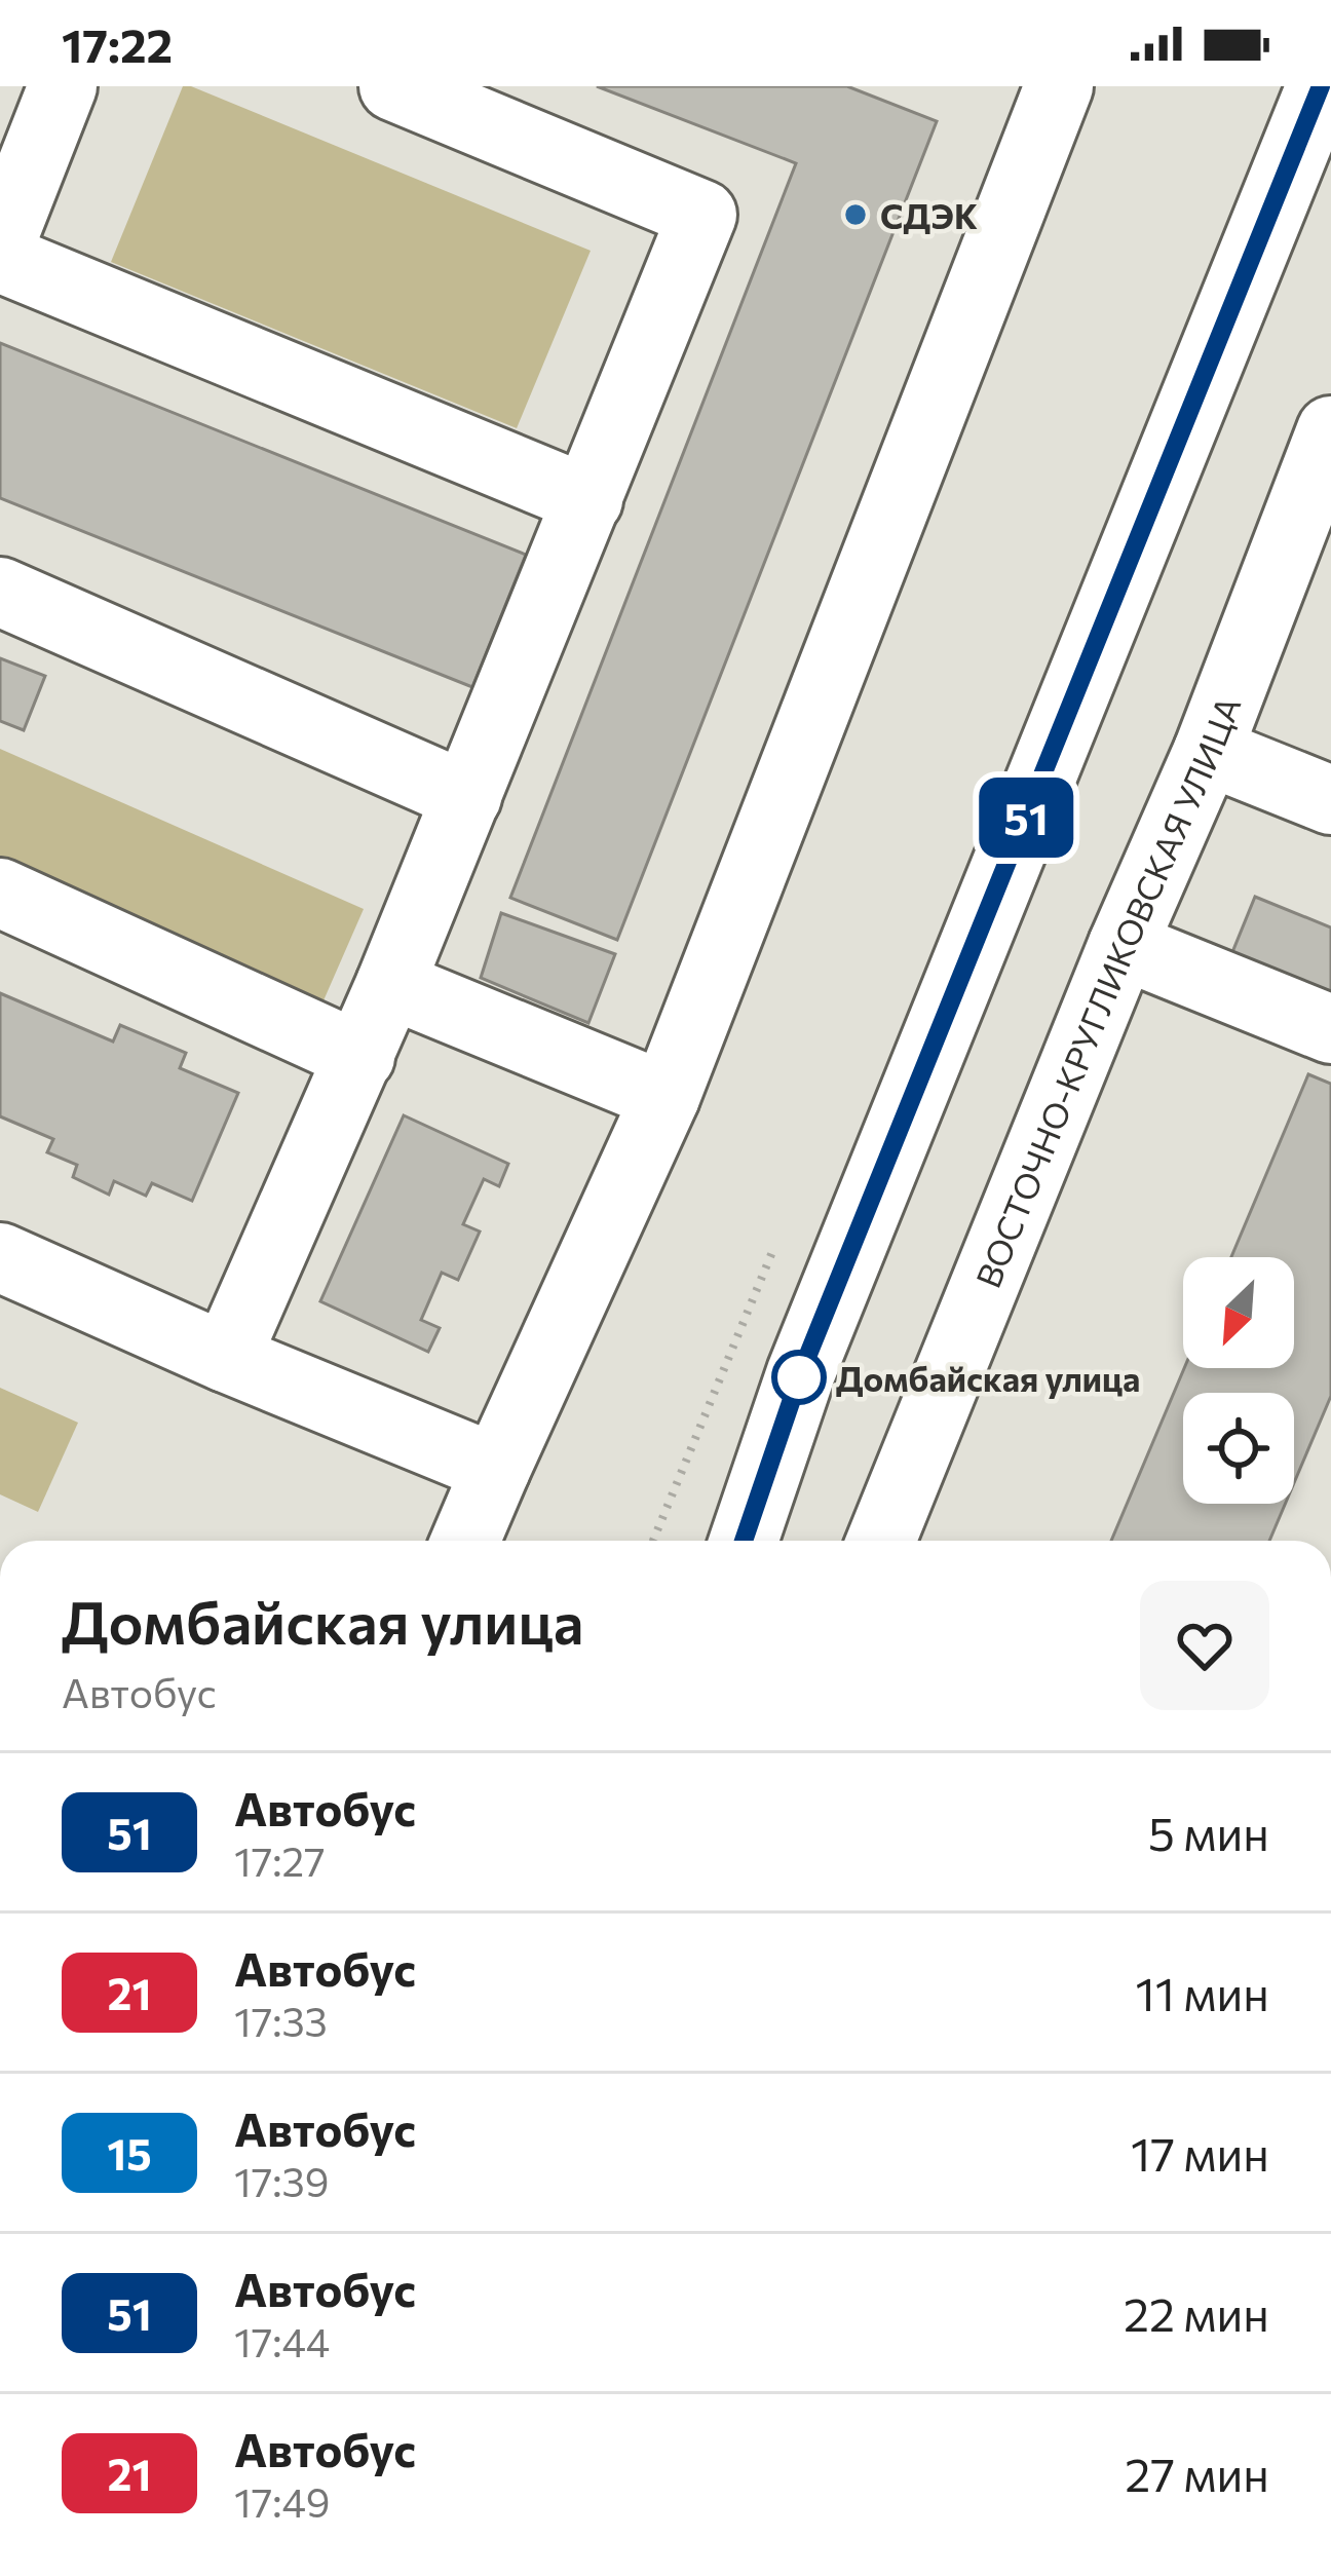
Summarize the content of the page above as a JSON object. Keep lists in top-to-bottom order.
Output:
{
  "streets": {
    "street": ["ВОСТОЧНО-КРУГЛИКОВСКАЯ УЛИЦА"]
  },
  "places": ["СДЭК", "Домбайская улица"],
  "lines": ["bus line 51"],
  "north": "bottom left",
  "page": {
    "status": "17:22",
    "on_map": "51",
    "heading": ["Домбайская улица", "Автобус"],
    "list": [
      {
        "mark": "51",
        "name": "Автобус",
        "note": "17:27",
        "value": "5 мин"
      },
      {
        "mark": "21",
        "name": "Автобус",
        "note": "17:33",
        "value": "11 мин"
      },
      {
        "mark": "15",
        "name": "Автобус",
        "note": "17:39",
        "value": "17 мин"
      },
      {
        "mark": "51",
        "name": "Автобус",
        "note": "17:44",
        "value": "22 мин"
      },
      {
        "mark": "21",
        "name": "Автобус",
        "note": "17:49",
        "value": "27 мин"
      }
    ]
  }
}
